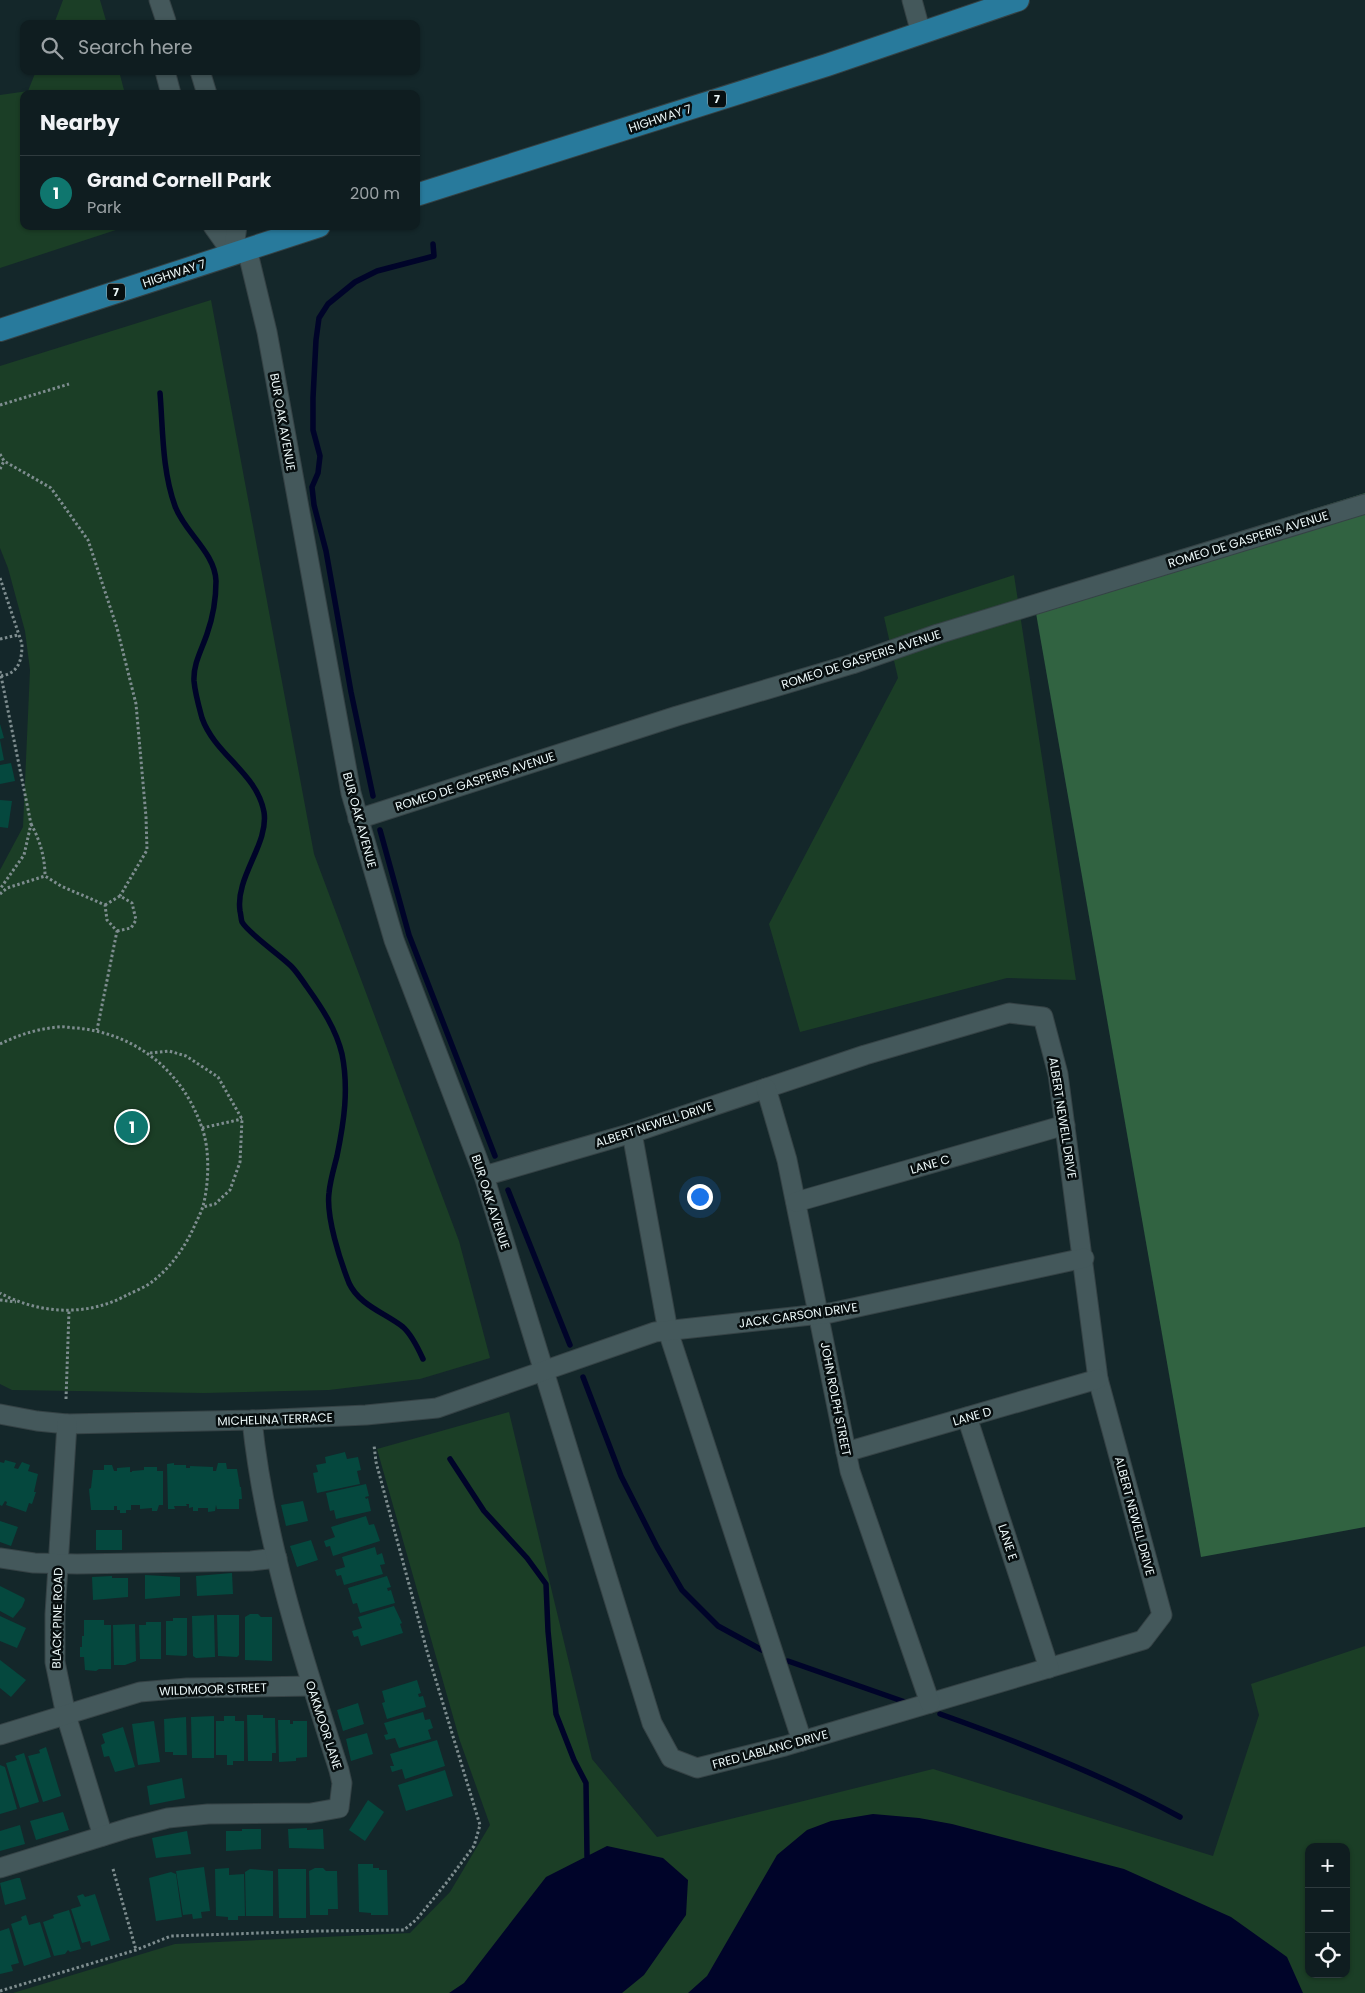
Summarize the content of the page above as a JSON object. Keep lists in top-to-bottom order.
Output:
{
  "streets": {
    "main road": ["7", "HIGHWAY 7"],
    "street": [
      "BUR OAK AVENUE",
      "ROMEO DE GASPERIS AVENUE",
      "ALBERT NEWELL DRIVE",
      "LANE C",
      "JACK CARSON DRIVE",
      "JOHN ROLPH STREET",
      "LANE D",
      "MICHELINA TERRACE",
      "LANE E",
      "BLACK PINE ROAD",
      "WILDMOOR STREET",
      "OAKMOOR LANE",
      "FRED LABLANC DRIVE"
    ]
  },
  "crossings": [
    ["HIGHWAY 7", "BUR OAK AVENUE"],
    ["BUR OAK AVENUE", "ROMEO DE GASPERIS AVENUE"],
    ["BUR OAK AVENUE", "ALBERT NEWELL DRIVE"],
    ["BUR OAK AVENUE", "JACK CARSON DRIVE"],
    ["BUR OAK AVENUE", "MICHELINA TERRACE"],
    ["BUR OAK AVENUE", "FRED LABLANC DRIVE"],
    ["ALBERT NEWELL DRIVE", "LANE C"],
    ["ALBERT NEWELL DRIVE", "JACK CARSON DRIVE"],
    ["ALBERT NEWELL DRIVE", "JOHN ROLPH STREET"],
    ["ALBERT NEWELL DRIVE", "LANE D"],
    ["ALBERT NEWELL DRIVE", "FRED LABLANC DRIVE"],
    ["LANE C", "JOHN ROLPH STREET"],
    ["JACK CARSON DRIVE", "JOHN ROLPH STREET"],
    ["JACK CARSON DRIVE", "MICHELINA TERRACE"],
    ["JACK CARSON DRIVE", "FRED LABLANC DRIVE"],
    ["JOHN ROLPH STREET", "LANE D"],
    ["JOHN ROLPH STREET", "FRED LABLANC DRIVE"],
    ["LANE D", "LANE E"],
    ["MICHELINA TERRACE", "BLACK PINE ROAD"],
    ["MICHELINA TERRACE", "OAKMOOR LANE"],
    ["MICHELINA TERRACE", "FRED LABLANC DRIVE"],
    ["LANE E", "FRED LABLANC DRIVE"],
    ["BLACK PINE ROAD", "WILDMOOR STREET"],
    ["BLACK PINE ROAD", "OAKMOOR LANE"],
    ["WILDMOOR STREET", "OAKMOOR LANE"]
  ],
  "page": {
    "search": "Search here",
    "heading": "Nearby",
    "list": [
      {
        "mark": "1",
        "name": "Grand Cornell Park",
        "note": "Park",
        "value": "200 m"
      }
    ],
    "pins": "1",
    "map_buttons": ["+", "−"]
  }
}
